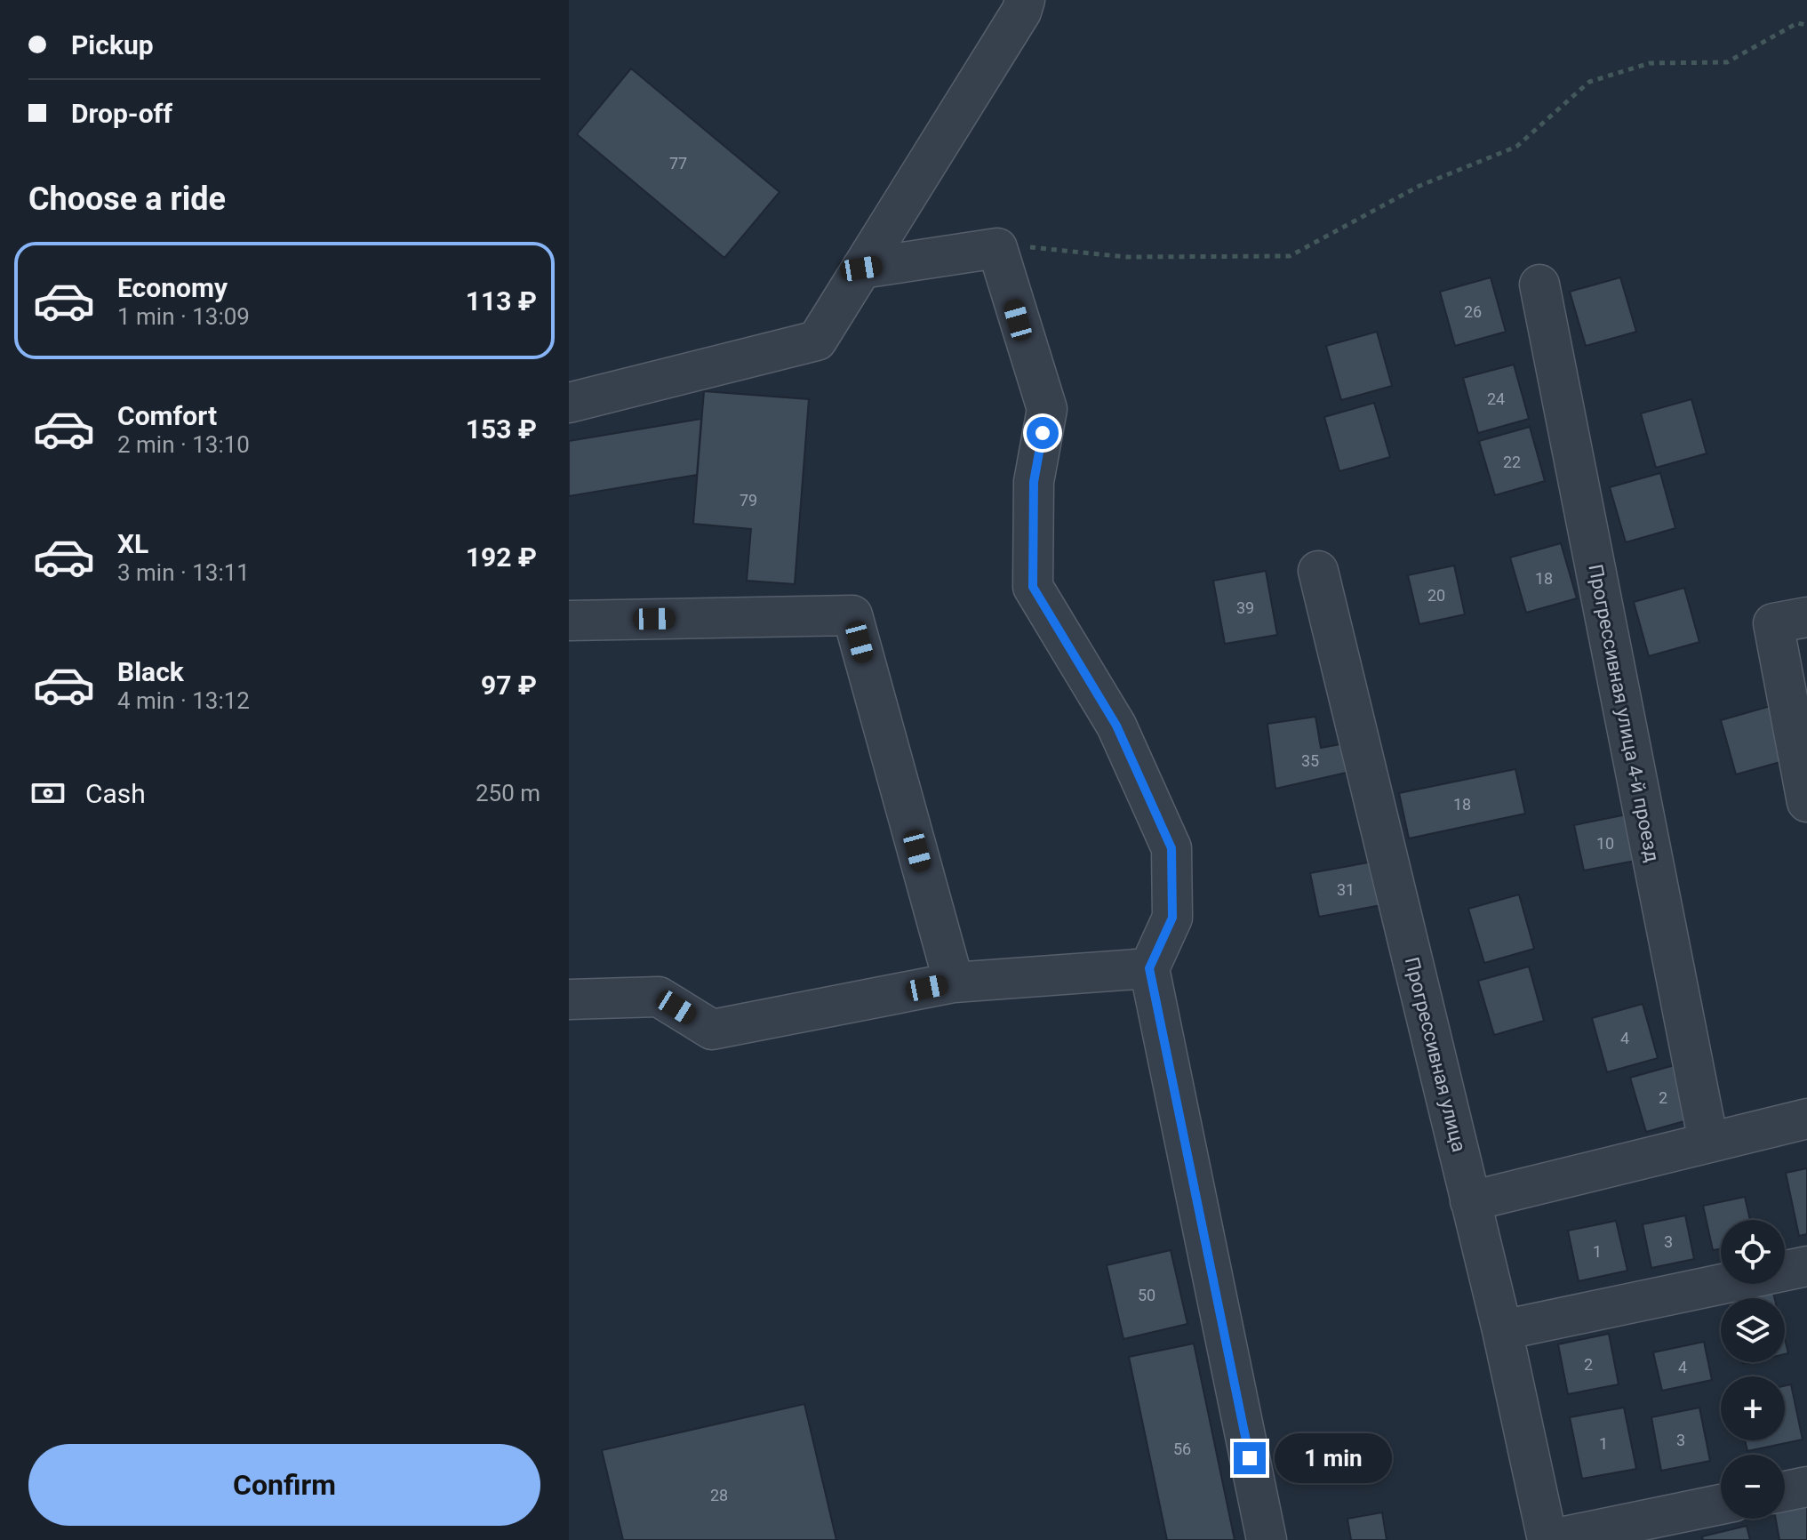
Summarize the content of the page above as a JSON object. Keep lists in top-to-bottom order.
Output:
{
  "streets": {
    "street": ["Прогрессивная улица 4-й проезд", "Прогрессивная улица"]
  },
  "house_numbers": [
    "77",
    "26",
    "24",
    "22",
    "79",
    "18",
    "20",
    "39",
    "35",
    "18",
    "10",
    "31",
    "4",
    "2",
    "3",
    "1",
    "50",
    "2",
    "4",
    "3",
    "1",
    "56",
    "28"
  ],
  "page": {
    "banner": ["Pickup", "Drop-off"],
    "heading": "Choose a ride",
    "list": [
      {
        "name": "Economy",
        "note": "1 min · 13:09",
        "value": "113 ₽"
      },
      {
        "name": "Comfort",
        "note": "2 min · 13:10",
        "value": "153 ₽"
      },
      {
        "name": "XL",
        "note": "3 min · 13:11",
        "value": "192 ₽"
      },
      {
        "name": "Black",
        "note": "4 min · 13:12",
        "value": "97 ₽"
      }
    ],
    "pay": ["Cash", "250 m"],
    "map_buttons": ["+", "−"],
    "buttons": "Confirm",
    "bubble": "1 min"
  }
}
